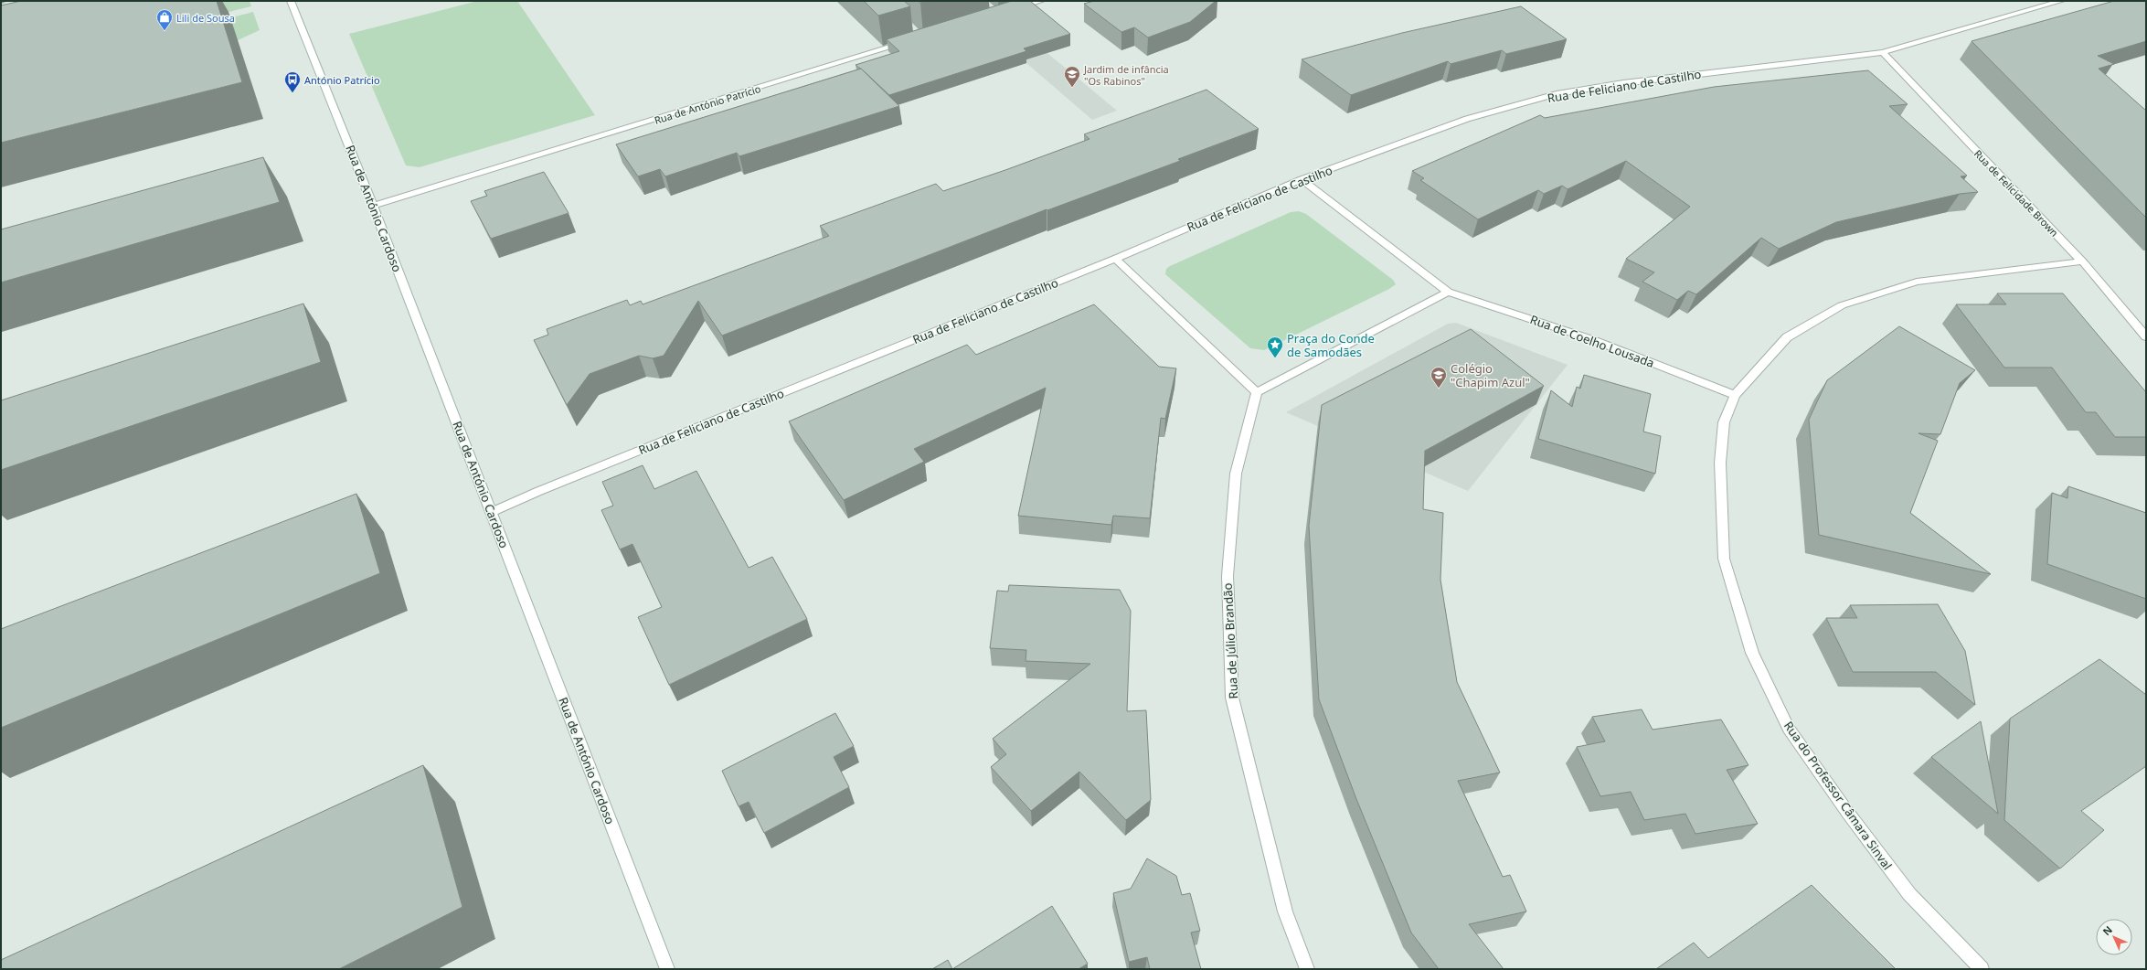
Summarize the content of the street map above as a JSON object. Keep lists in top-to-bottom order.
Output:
{
  "streets": {
    "street": [
      "Rua de Feliciano de Castilho",
      "Rua de António Patrício",
      "Rua de Felicidade Brown",
      "Rua de António Cardoso",
      "Rua de Coelho Lousada",
      "Rua de Júlio Brandão",
      "Rua do Professor Câmara Sinval"
    ]
  },
  "crossings": [
    ["Rua de Feliciano de Castilho", "Rua de Felicidade Brown"],
    ["Rua de Feliciano de Castilho", "Rua de António Cardoso"],
    ["Rua de António Patrício", "Rua de António Cardoso"],
    ["Rua de Felicidade Brown", "Rua do Professor Câmara Sinval"],
    ["Rua de Coelho Lousada", "Rua do Professor Câmara Sinval"]
  ],
  "places": {
    "shop": ["Lili de Sousa"],
    "school or university": ["Jardim de infância \"Os Rabinos\"", "Colégio \"Chapim Azul\""],
    "bus stop": ["António Patrício"],
    "place": ["Praça do Conde de Samodães"]
  },
  "north": "top left"
}
